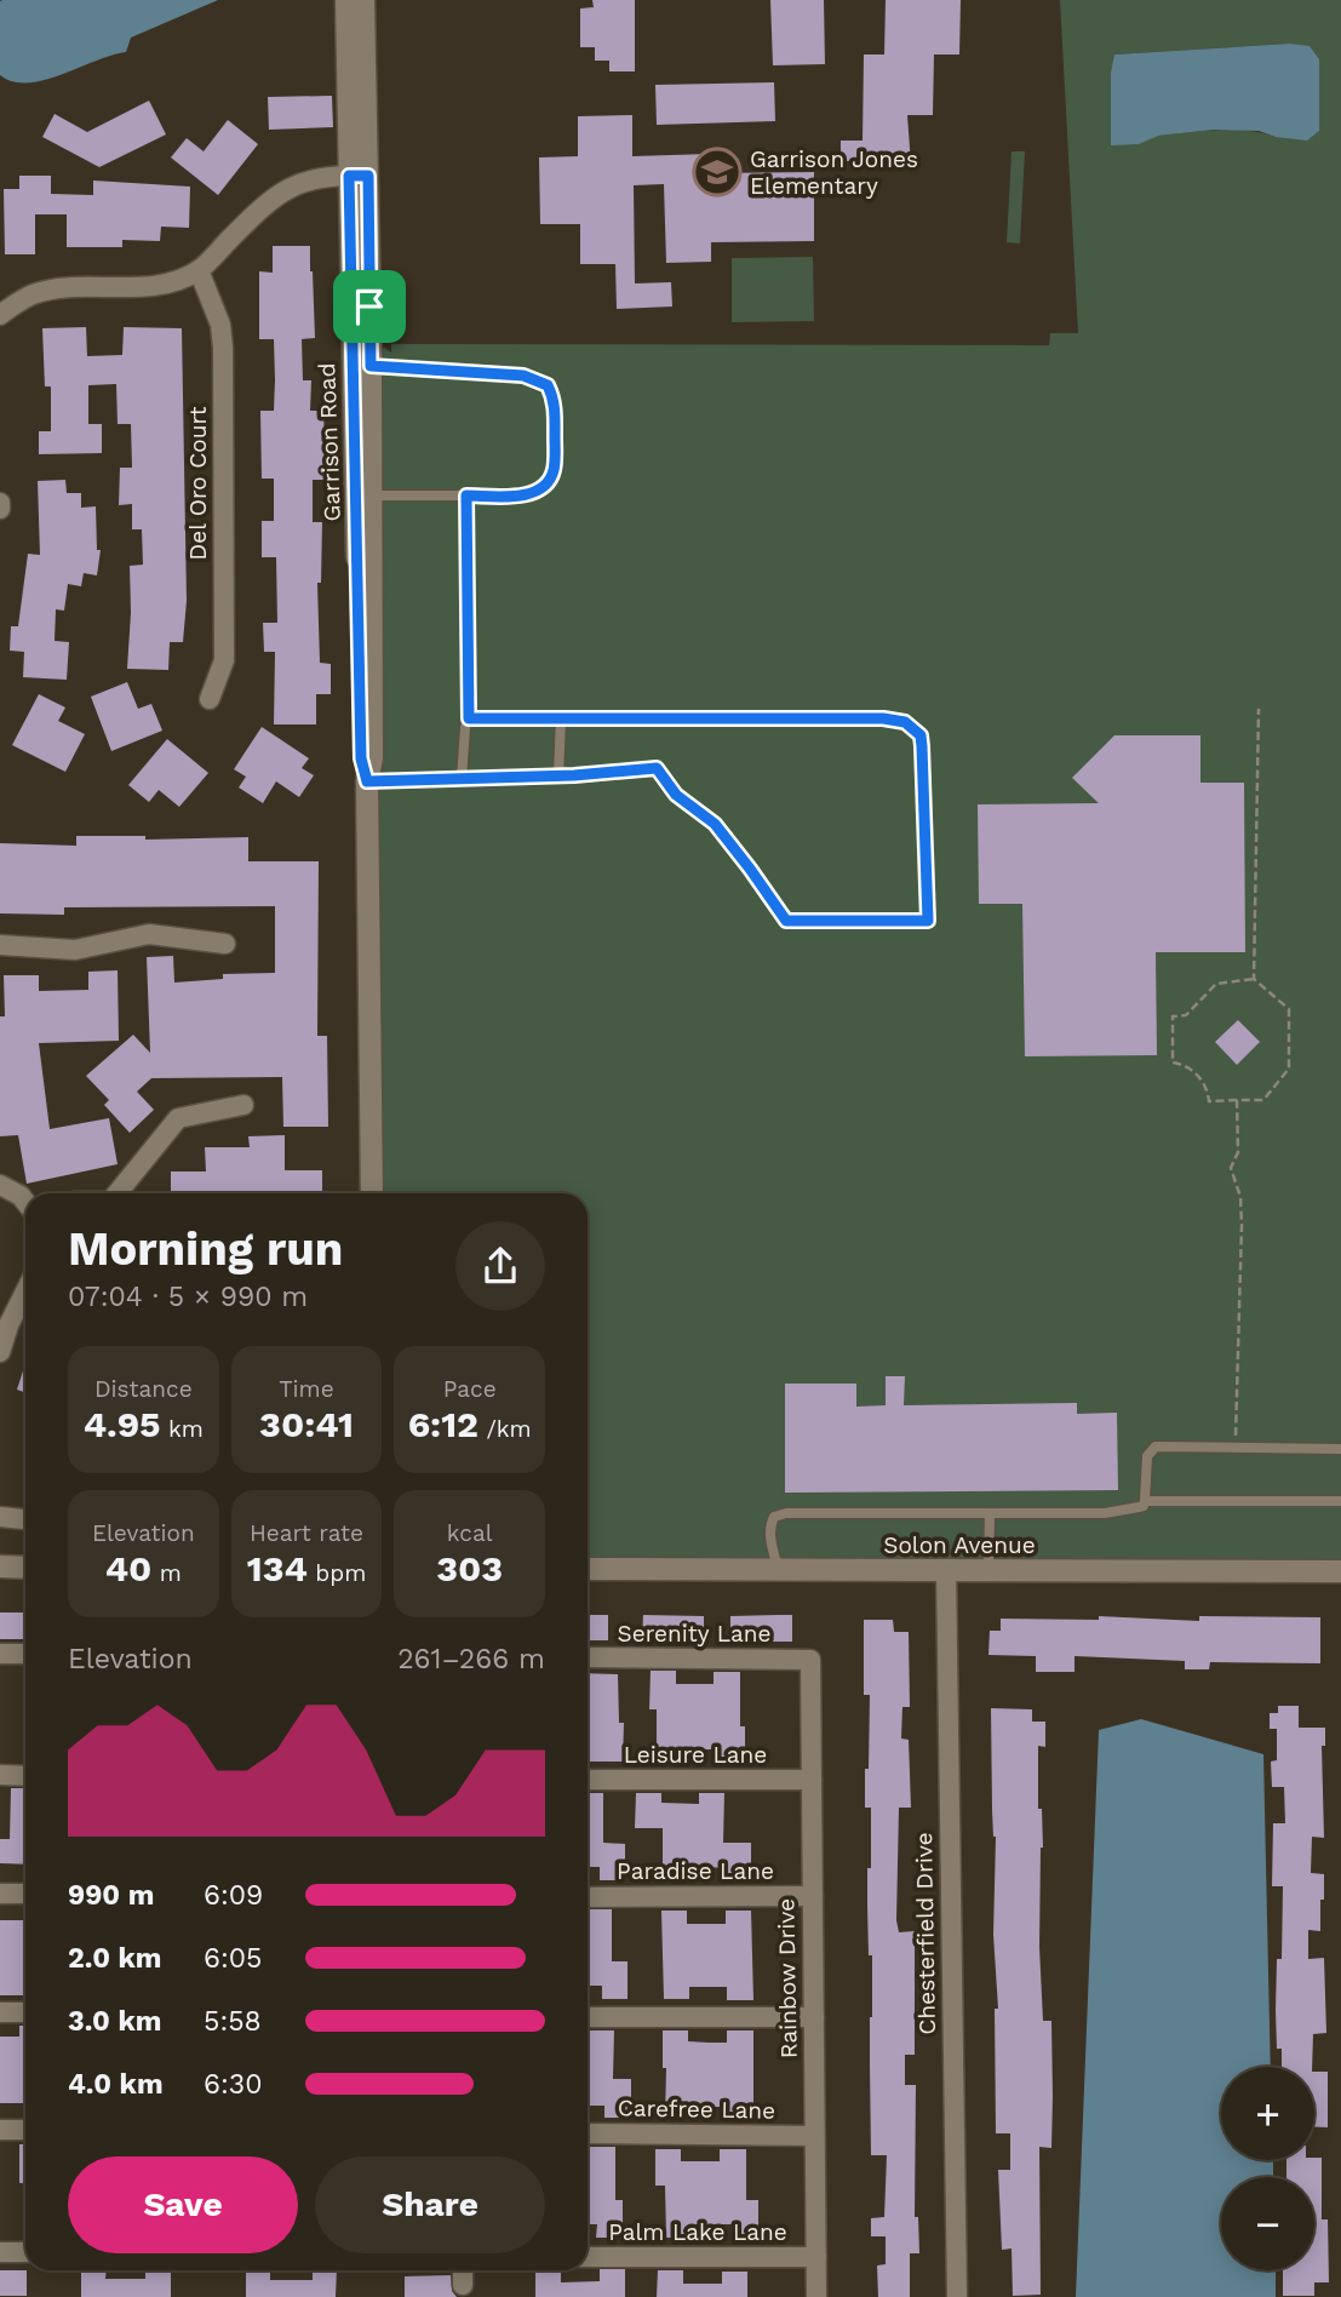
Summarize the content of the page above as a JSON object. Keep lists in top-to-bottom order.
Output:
{
  "streets": {
    "street": [
      "Garrison Road",
      "Del Oro Court",
      "Solon Avenue",
      "Serenity Lane",
      "Leisure Lane",
      "Paradise Lane",
      "Chesterfield Drive",
      "Rainbow Drive",
      "Carefree Lane",
      "Palm Lake Lane"
    ]
  },
  "crossings": [
    ["Solon Avenue", "Chesterfield Drive"],
    ["Serenity Lane", "Rainbow Drive"],
    ["Leisure Lane", "Rainbow Drive"],
    ["Paradise Lane", "Rainbow Drive"],
    ["Rainbow Drive", "Carefree Lane"],
    ["Rainbow Drive", "Palm Lake Lane"]
  ],
  "places": {
    "school or university": ["Garrison Jones Elementary"]
  },
  "page": {
    "heading": ["Morning run", "07:04 · 5 × 990 m"],
    "stats": [
      ["Distance", "4.95 km"],
      ["Time", "30:41"],
      ["Pace", "6:12 /km"],
      ["Elevation", "40 m"],
      ["Heart rate", "134 bpm"],
      ["kcal", "303"]
    ],
    "chart": ["Elevation", "261–266 m"],
    "list": [
      {
        "name": "990 m",
        "note": "6:09"
      },
      {
        "name": "2.0 km",
        "note": "6:05"
      },
      {
        "name": "3.0 km",
        "note": "5:58"
      },
      {
        "name": "4.0 km",
        "note": "6:30"
      }
    ],
    "map_buttons": ["+", "−"],
    "buttons": ["Save", "Share"]
  }
}
